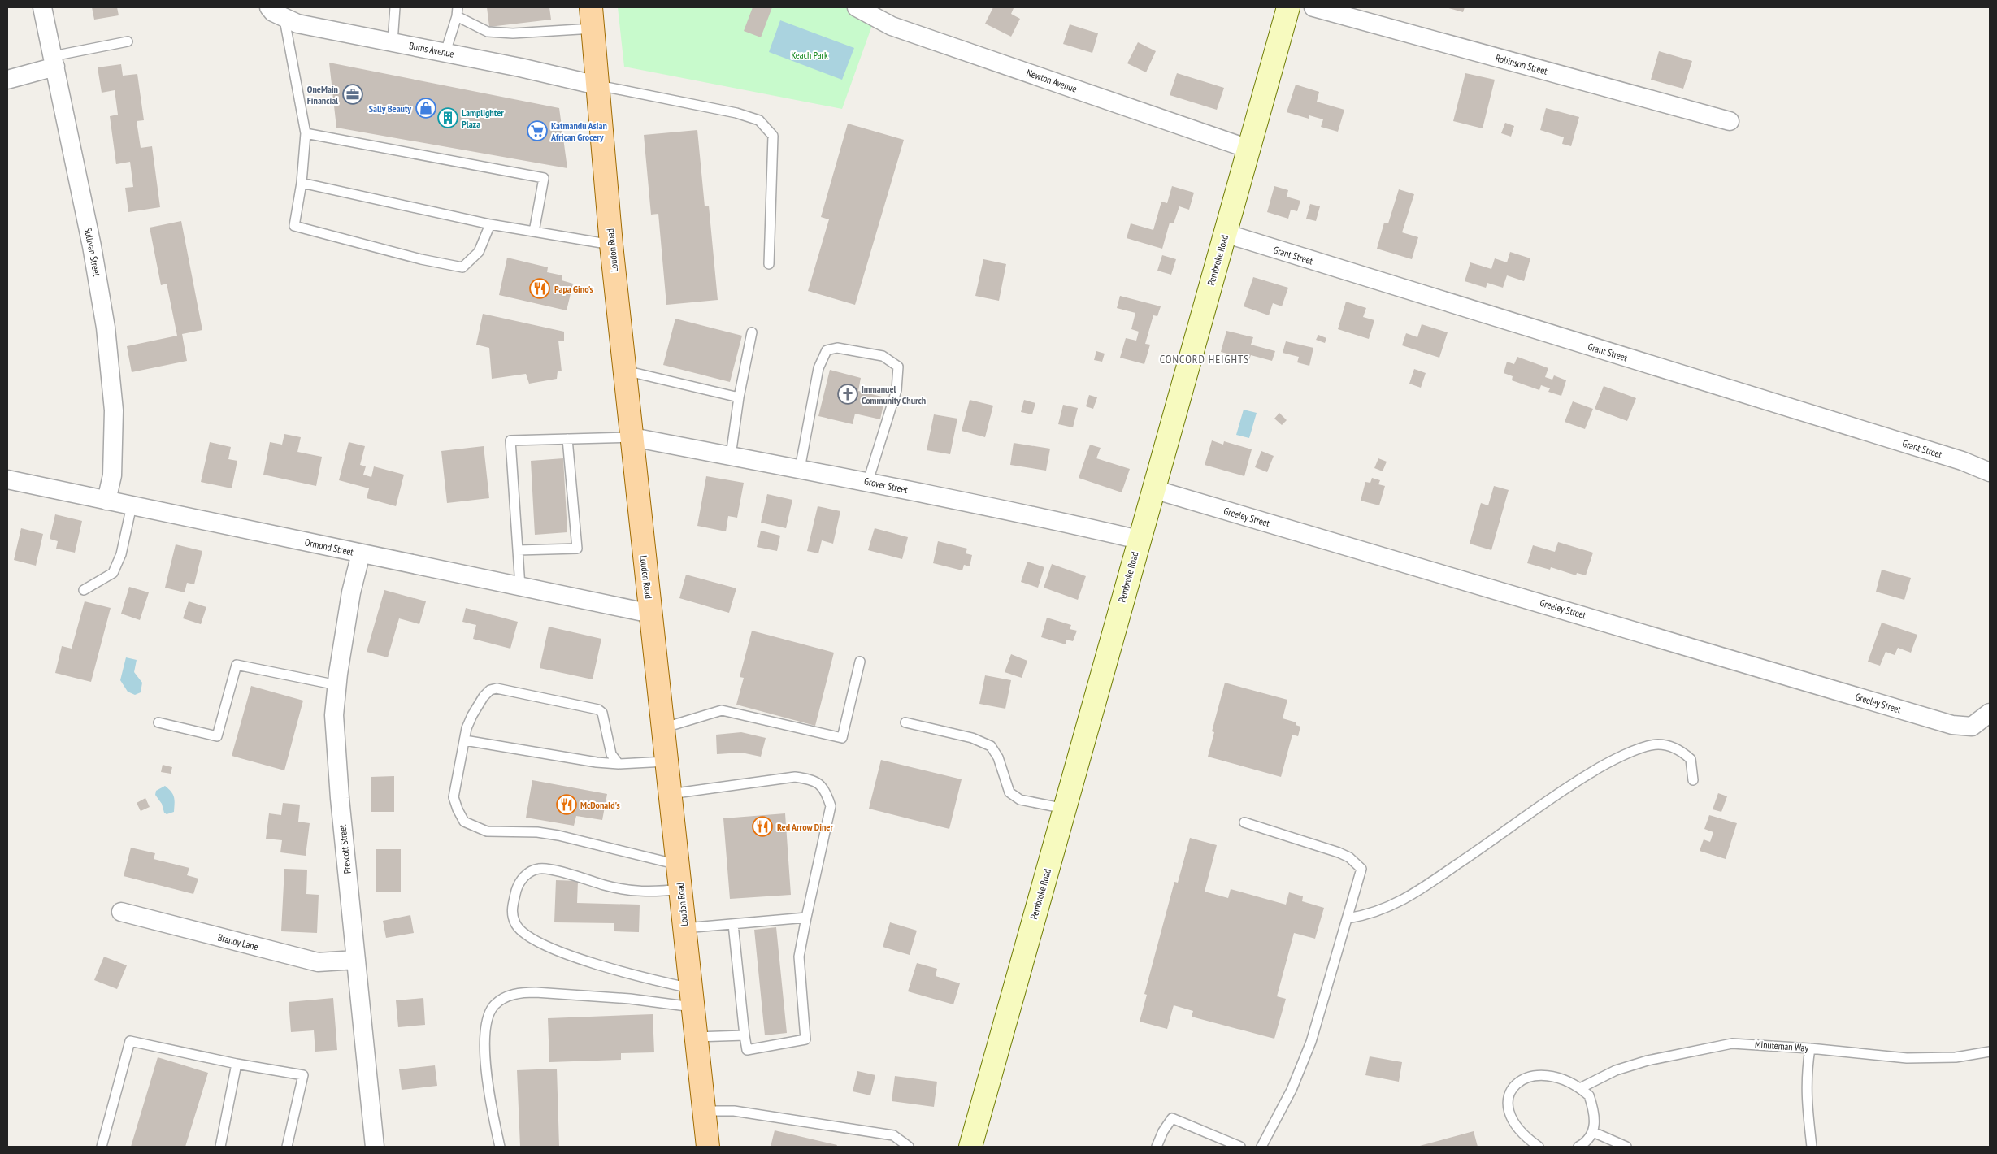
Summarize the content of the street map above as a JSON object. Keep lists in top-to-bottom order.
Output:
{
  "streets": {
    "main road": ["Loudon Road"],
    "street": [
      "Burns Avenue",
      "Robinson Street",
      "Newton Avenue",
      "Sullivan Street",
      "Grant Street",
      "Pembroke Road",
      "Grover Street",
      "Greeley Street",
      "Ormond Street",
      "Prescott Street",
      "Brandy Lane"
    ],
    "lane": ["Minuteman Way"]
  },
  "crossings": [
    ["Burns Avenue", "Loudon Road"],
    ["Newton Avenue", "Pembroke Road"],
    ["Loudon Road", "Grover Street"],
    ["Loudon Road", "Ormond Street"],
    ["Sullivan Street", "Ormond Street"],
    ["Grant Street", "Pembroke Road"],
    ["Pembroke Road", "Grover Street"],
    ["Pembroke Road", "Greeley Street"],
    ["Ormond Street", "Prescott Street"],
    ["Prescott Street", "Brandy Lane"]
  ],
  "districts": ["CONCORD HEIGHTS"],
  "parks": ["Keach Park"],
  "places": {
    "office": ["OneMain Financial"],
    "shop": ["Sally Beauty"],
    "building": ["Lamplighter Plaza"],
    "supermarket": ["Katmandu Asian African Grocery"],
    "restaurant": ["Papa Gino's", "McDonald's", "Red Arrow Diner"],
    "church": ["Immanuel Community Church"]
  }
}
